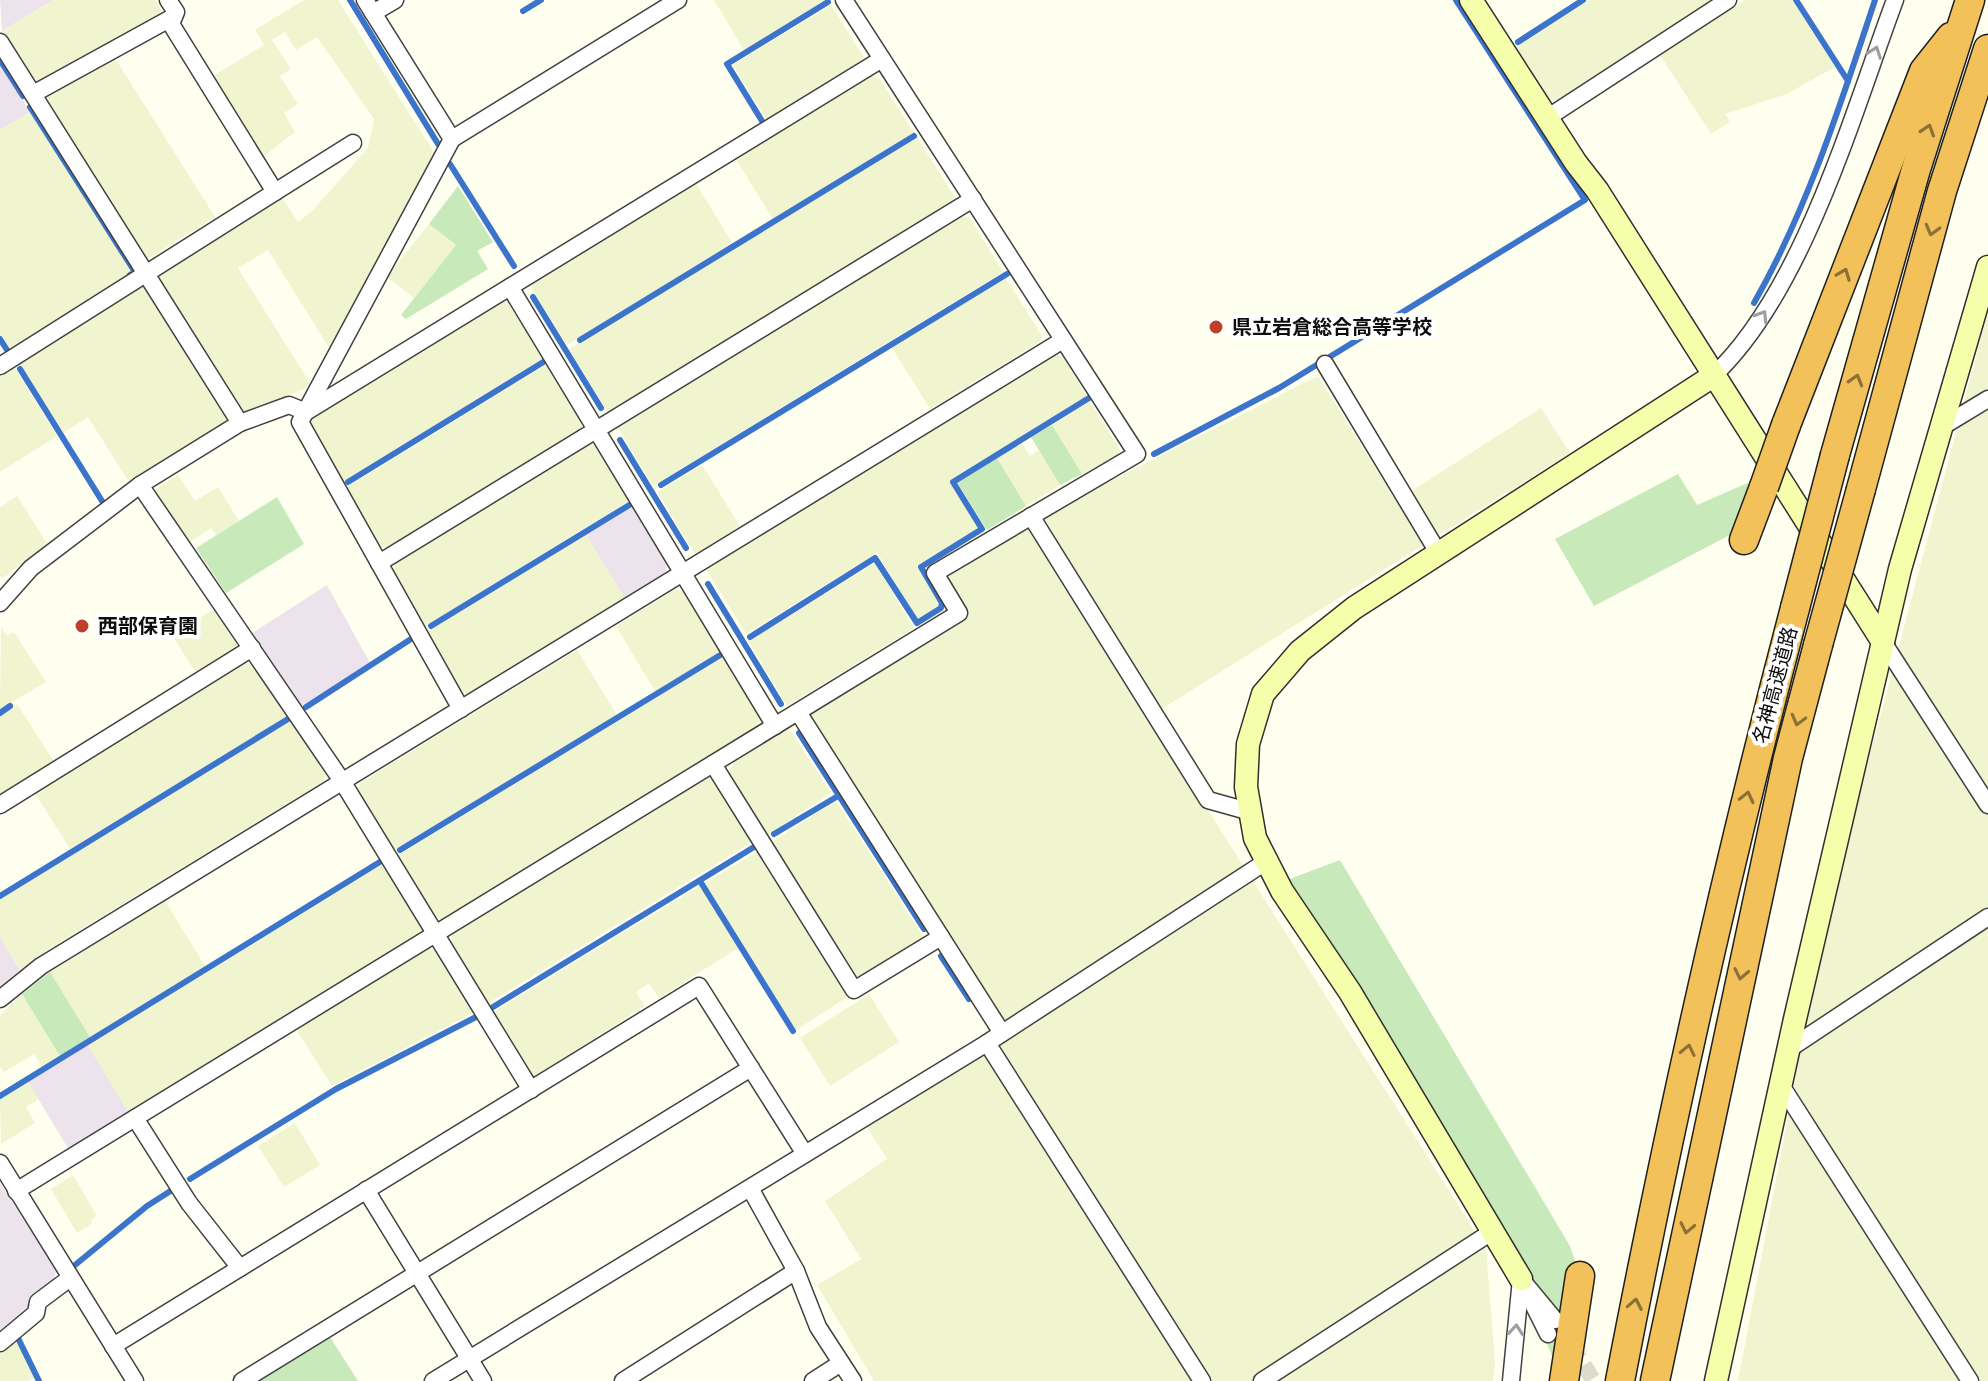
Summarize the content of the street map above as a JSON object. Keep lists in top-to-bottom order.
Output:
{
  "streets": {
    "highway": ["名神高速道路"]
  },
  "places": ["県立岩倉総合高等学校", "西部保育園"]
}
